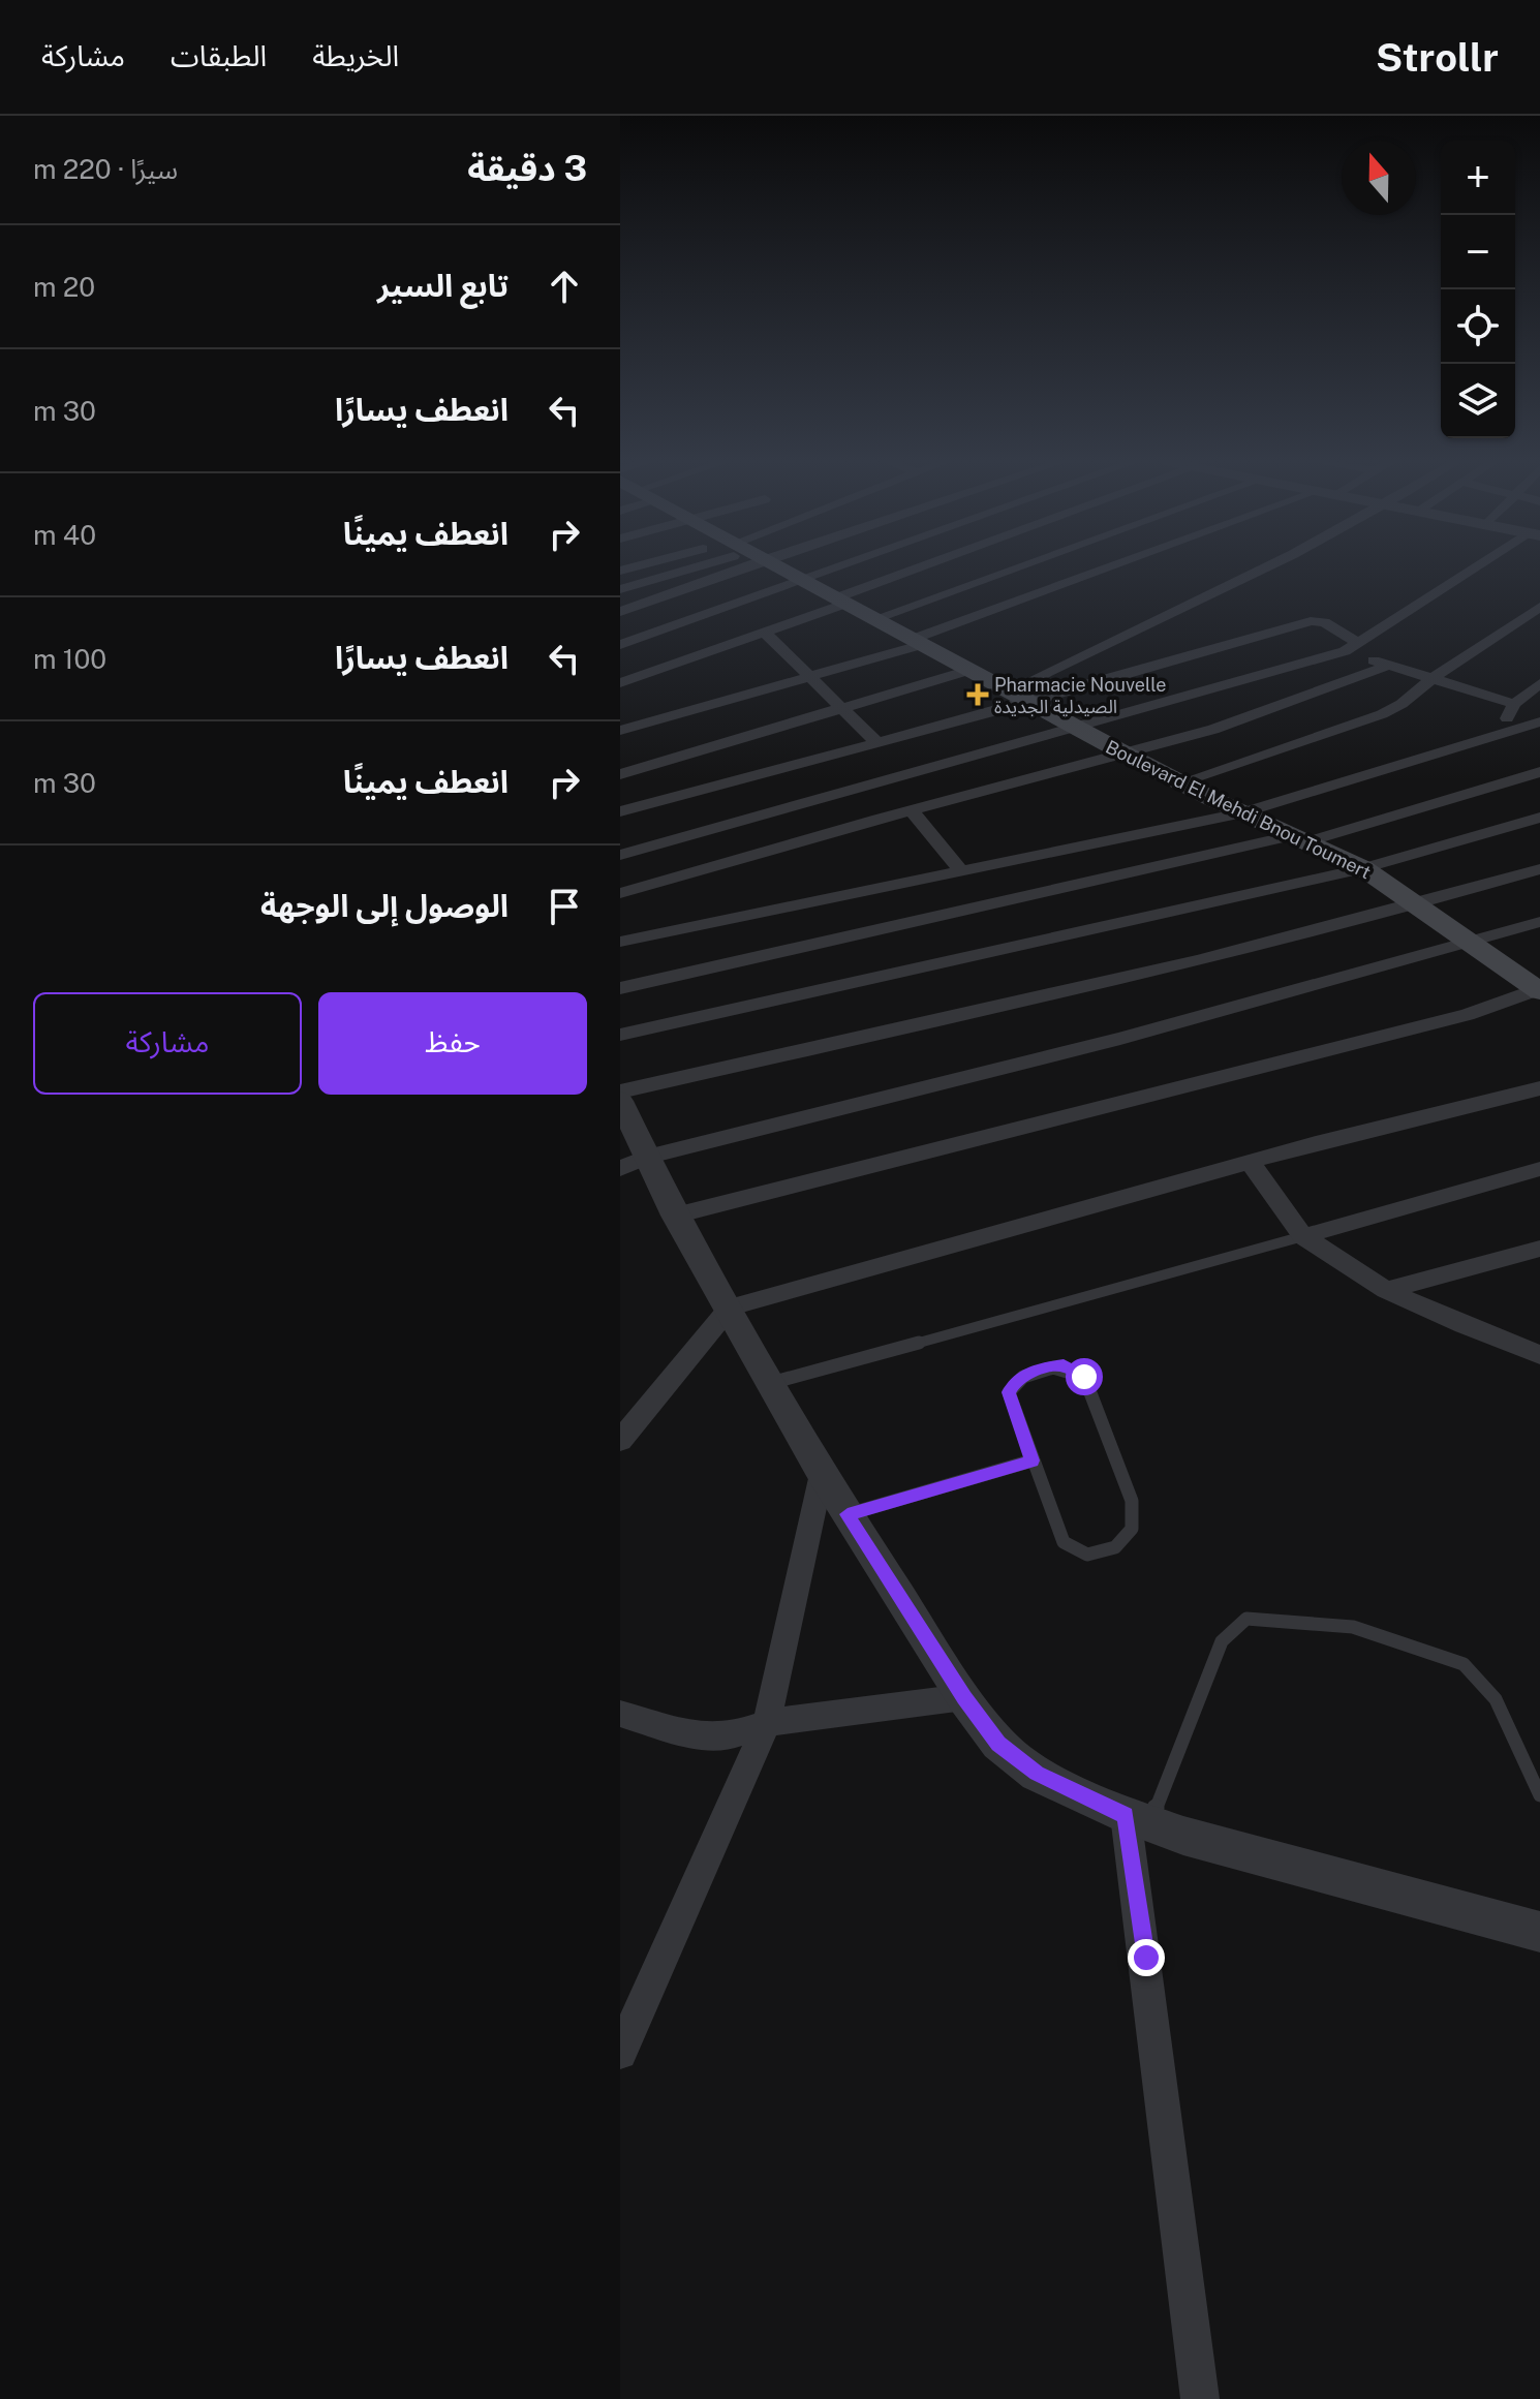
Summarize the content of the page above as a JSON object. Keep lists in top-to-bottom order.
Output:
{
  "streets": {
    "main road": ["Boulevard El Mehdi Bnou Toumert"]
  },
  "places": {
    "health": ["Pharmacie Nouvelle الصيدلية الجديدة"]
  },
  "north": "top",
  "page": {
    "header": "Strollr",
    "nav": ["الخريطة", "الطبقات", "مشاركة"],
    "heading": ["3 دقيقة", "سيرًا · 220 m"],
    "map_buttons": ["+", "−"],
    "list": [
      ["تابع السير", "20 m"],
      ["انعطف يسارًا", "30 m"],
      ["انعطف يمينًا", "40 m"],
      ["انعطف يسارًا", "100 m"],
      ["انعطف يمينًا", "30 m"],
      "الوصول إلى الوجهة"
    ],
    "buttons": ["حفظ", "مشاركة"]
  }
}
